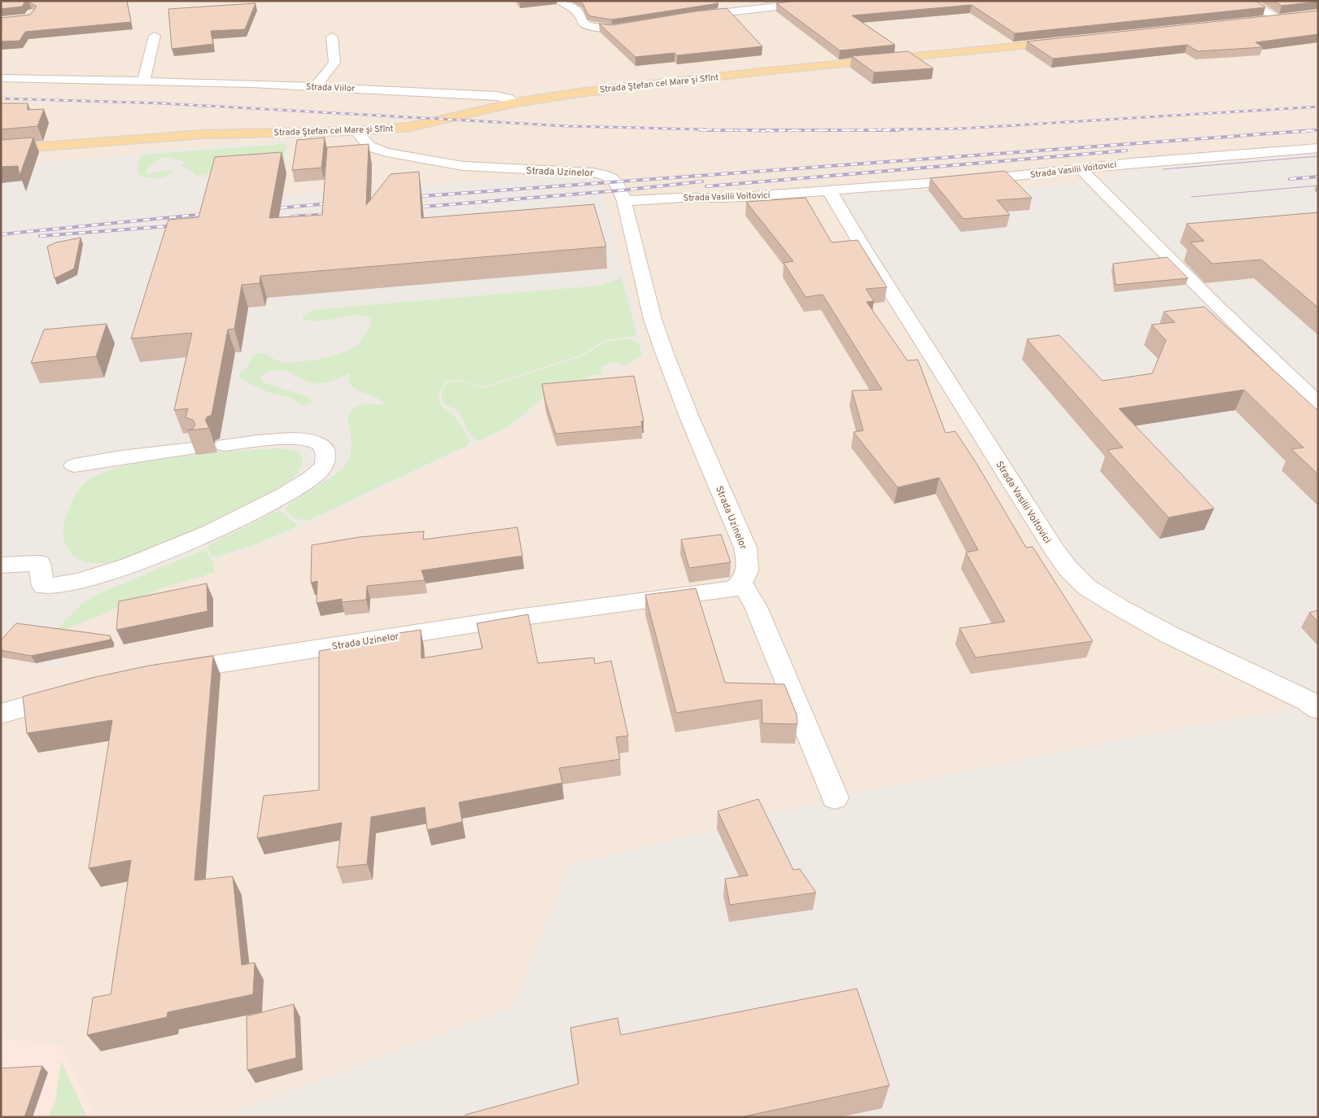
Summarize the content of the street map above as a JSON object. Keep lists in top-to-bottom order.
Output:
{
  "streets": {
    "main road": ["Strada Ştefan cel Mare şi Sfînt"],
    "street": ["Strada Viilor", "Strada Vasilii Voitovici", "Strada Uzinelor"]
  },
  "crossings": [
    ["Strada Ştefan cel Mare şi Sfînt", "Strada Viilor"],
    ["Strada Ştefan cel Mare şi Sfînt", "Strada Uzinelor"],
    ["Strada Vasilii Voitovici", "Strada Uzinelor"]
  ]
}
